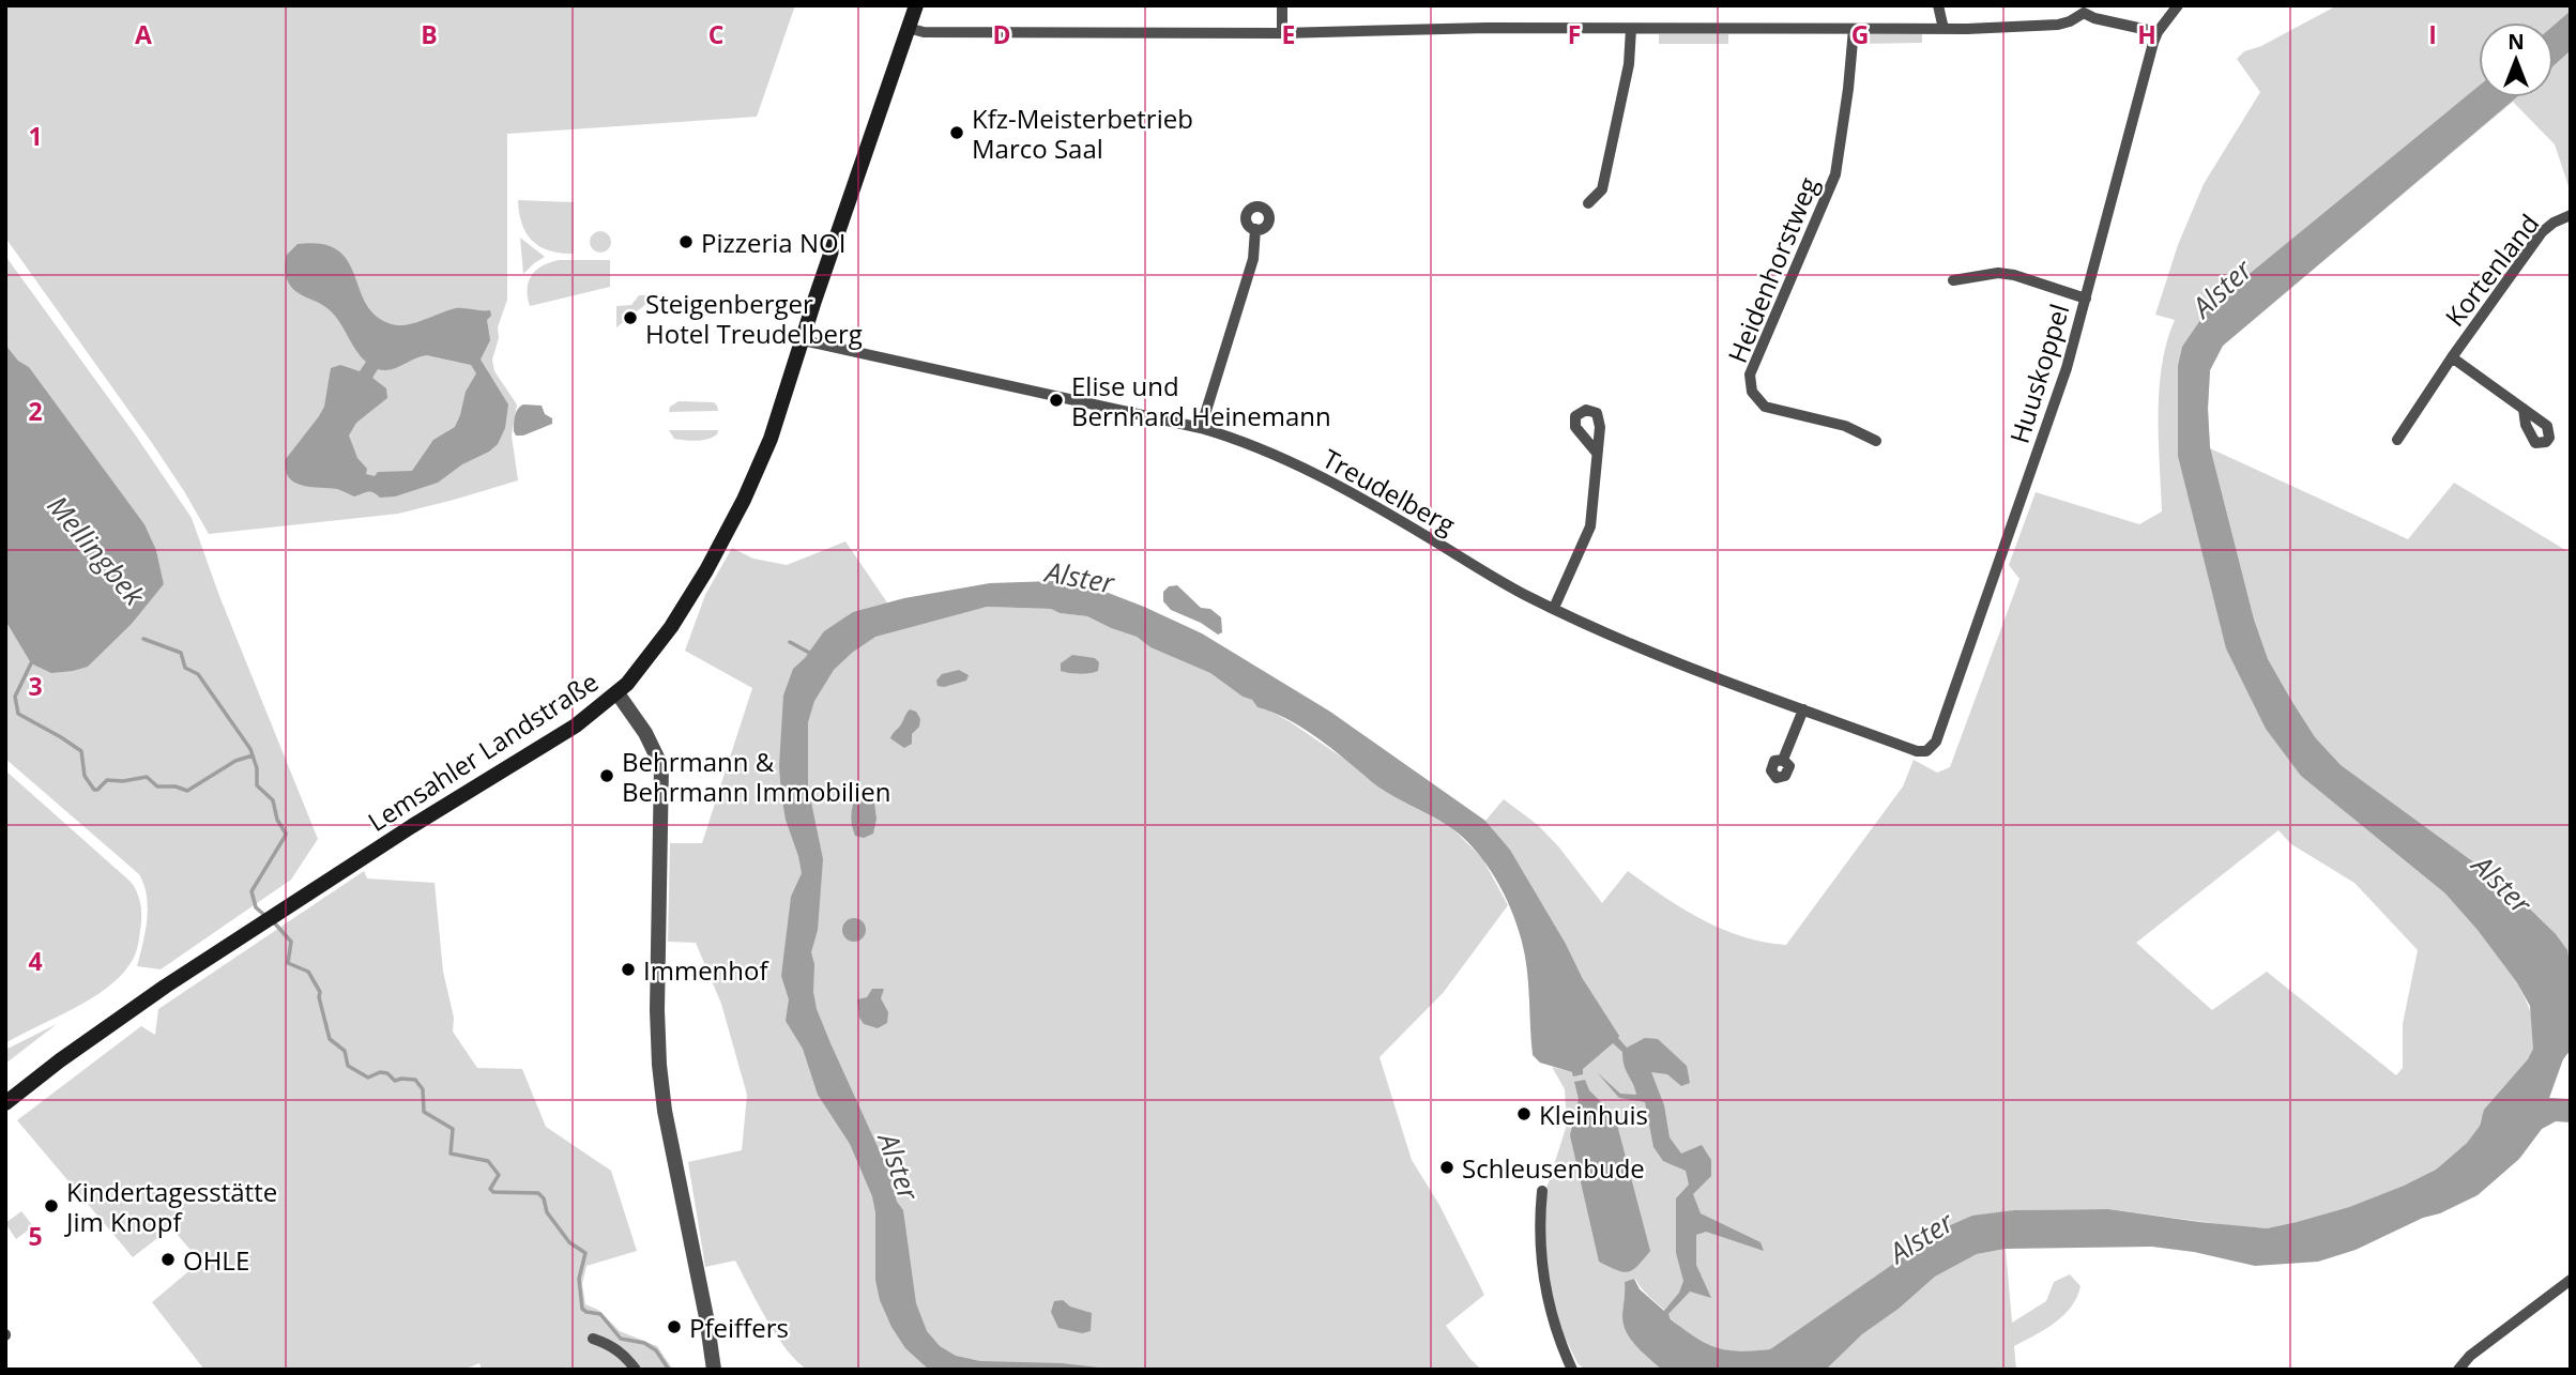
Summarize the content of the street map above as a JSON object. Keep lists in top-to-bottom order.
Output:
{
  "streets": {
    "main road": ["Lemsahler Landstraße"],
    "street": [
      "Heidenhorstweg",
      "Kortenland",
      "Huuskoppel",
      "Treudelberg"
    ]
  },
  "crossings": [
    ["Huuskoppel", "Treudelberg"],
    ["Treudelberg", "Lemsahler Landstraße"]
  ],
  "water": ["Alster", "Mellingbek"],
  "places": [
    "Kfz-Meisterbetrieb Marco Saal",
    "Pizzeria NOI",
    "Steigenberger Hotel Treudelberg",
    "Elise und Bernhard Heinemann",
    "Behrmann & Behrmann Immobilien",
    "Immenhof",
    "Kleinhuis",
    "Schleusenbude",
    "Kindertagesstätte Jim Knopf",
    "OHLE",
    "Pfeiffers"
  ],
  "north": "top",
  "grid": {
    "columns": [
      "A",
      "B",
      "C",
      "D",
      "E",
      "F",
      "G",
      "H",
      "I"
    ],
    "rows": [
      "1",
      "2",
      "3",
      "4",
      "5"
    ]
  }
}
